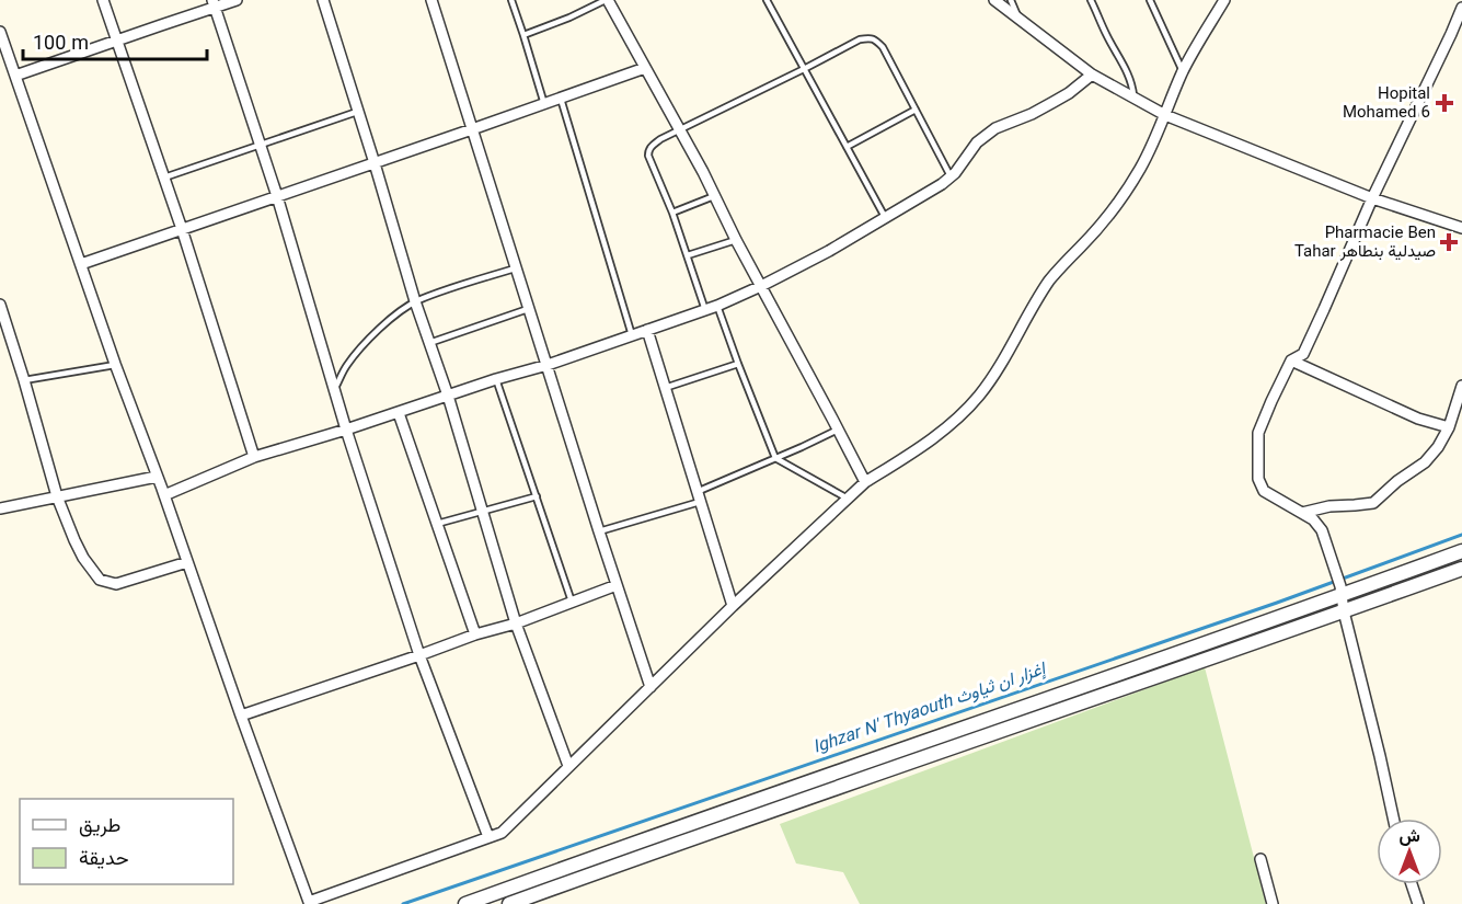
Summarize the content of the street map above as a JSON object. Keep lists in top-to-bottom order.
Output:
{
  "water": ["Ighzar N' Thyaouth إغزار ان ثياوث"],
  "places": {
    "health": ["Hopital Mohamed 6", "Pharmacie Ben Tahar صيدلية بنطاهر"]
  },
  "legend": ["طريق", "حديقة"],
  "scale_bar": "100 m",
  "north": "top"
}
